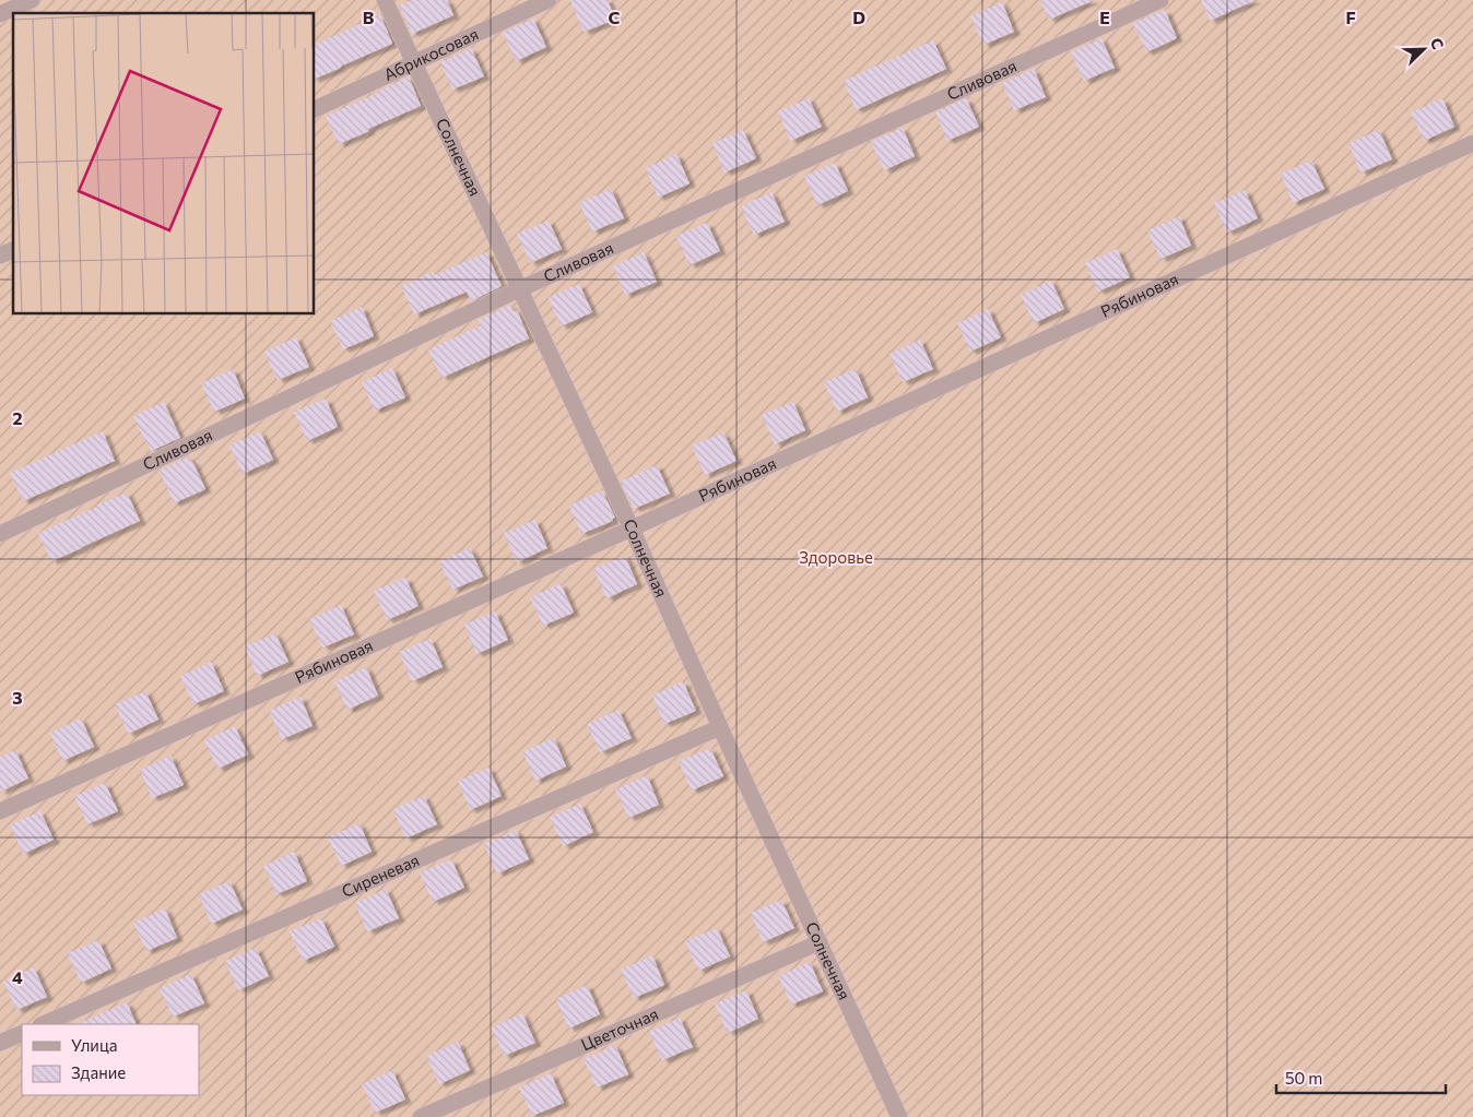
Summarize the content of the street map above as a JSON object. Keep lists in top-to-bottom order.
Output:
{
  "streets": {
    "street": [
      "Абрикосовая",
      "Сливовая",
      "Солнечная",
      "Рябиновая",
      "Сиреневая",
      "Цветочная"
    ]
  },
  "crossings": [
    ["Абрикосовая", "Солнечная"],
    ["Сливовая", "Солнечная"],
    ["Солнечная", "Рябиновая"],
    ["Солнечная", "Сиреневая"],
    ["Солнечная", "Цветочная"]
  ],
  "parks": ["Здоровье"],
  "legend": ["Улица", "Здание"],
  "scale_bar": "50 m",
  "north": "top right",
  "grid": {
    "columns": [
      "B",
      "C",
      "D",
      "E",
      "F"
    ],
    "rows": ["2", "3", "4"]
  }
}
